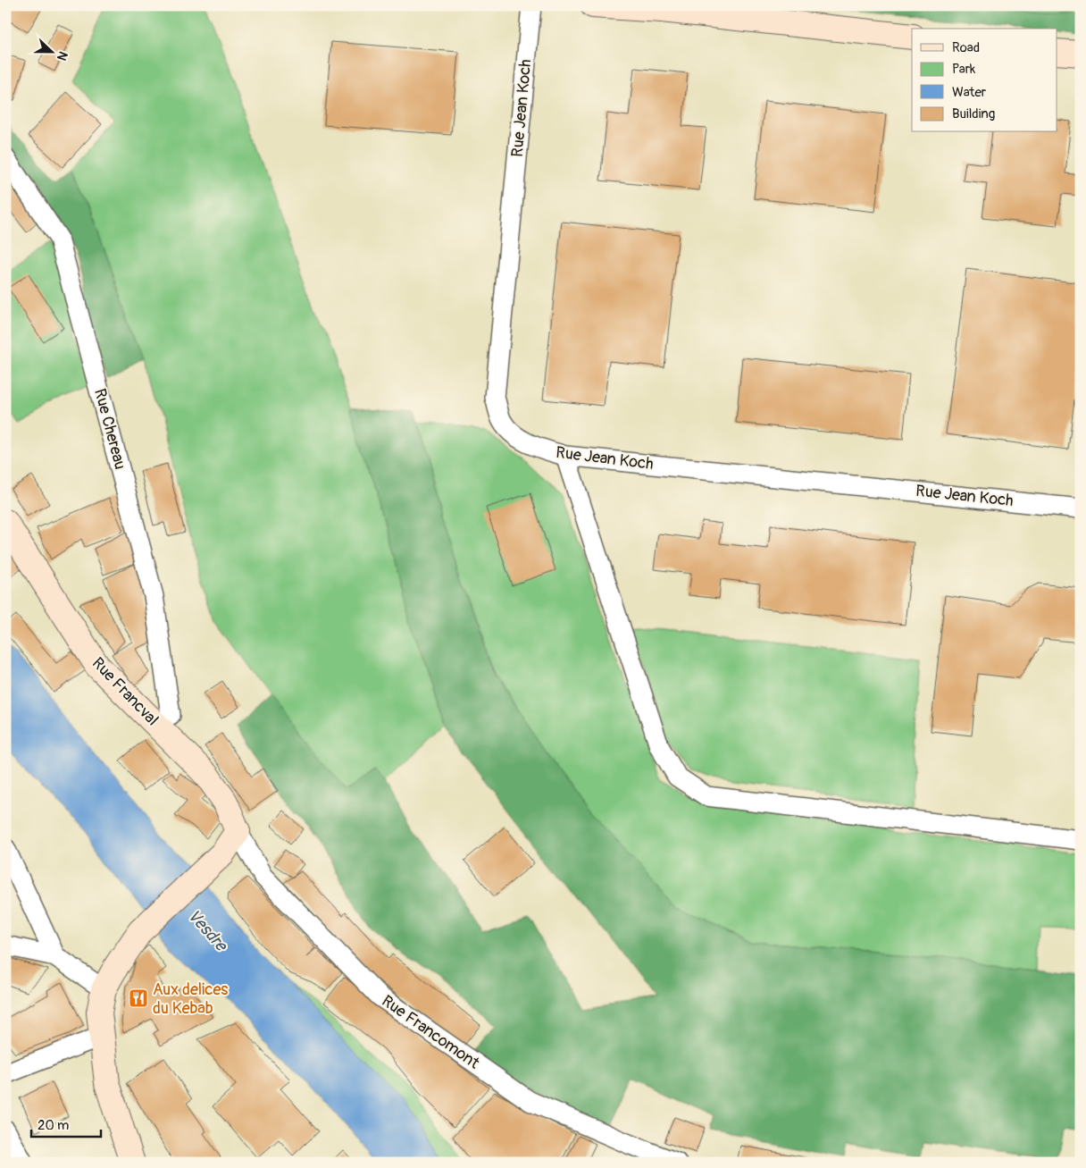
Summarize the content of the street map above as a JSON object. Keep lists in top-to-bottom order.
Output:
{
  "streets": {
    "street": [
      "Rue Jean Koch",
      "Rue Chereau",
      "Rue Francval",
      "Rue Francomont"
    ]
  },
  "crossings": [
    ["Rue Francval", "Rue Francomont"]
  ],
  "water": ["Vesdre"],
  "places": {
    "restaurant": ["Aux delices du Kebab"]
  },
  "legend": [
    "Road",
    "Park",
    "Water",
    "Building"
  ],
  "scale_bar": "20 m",
  "north": "right"
}
